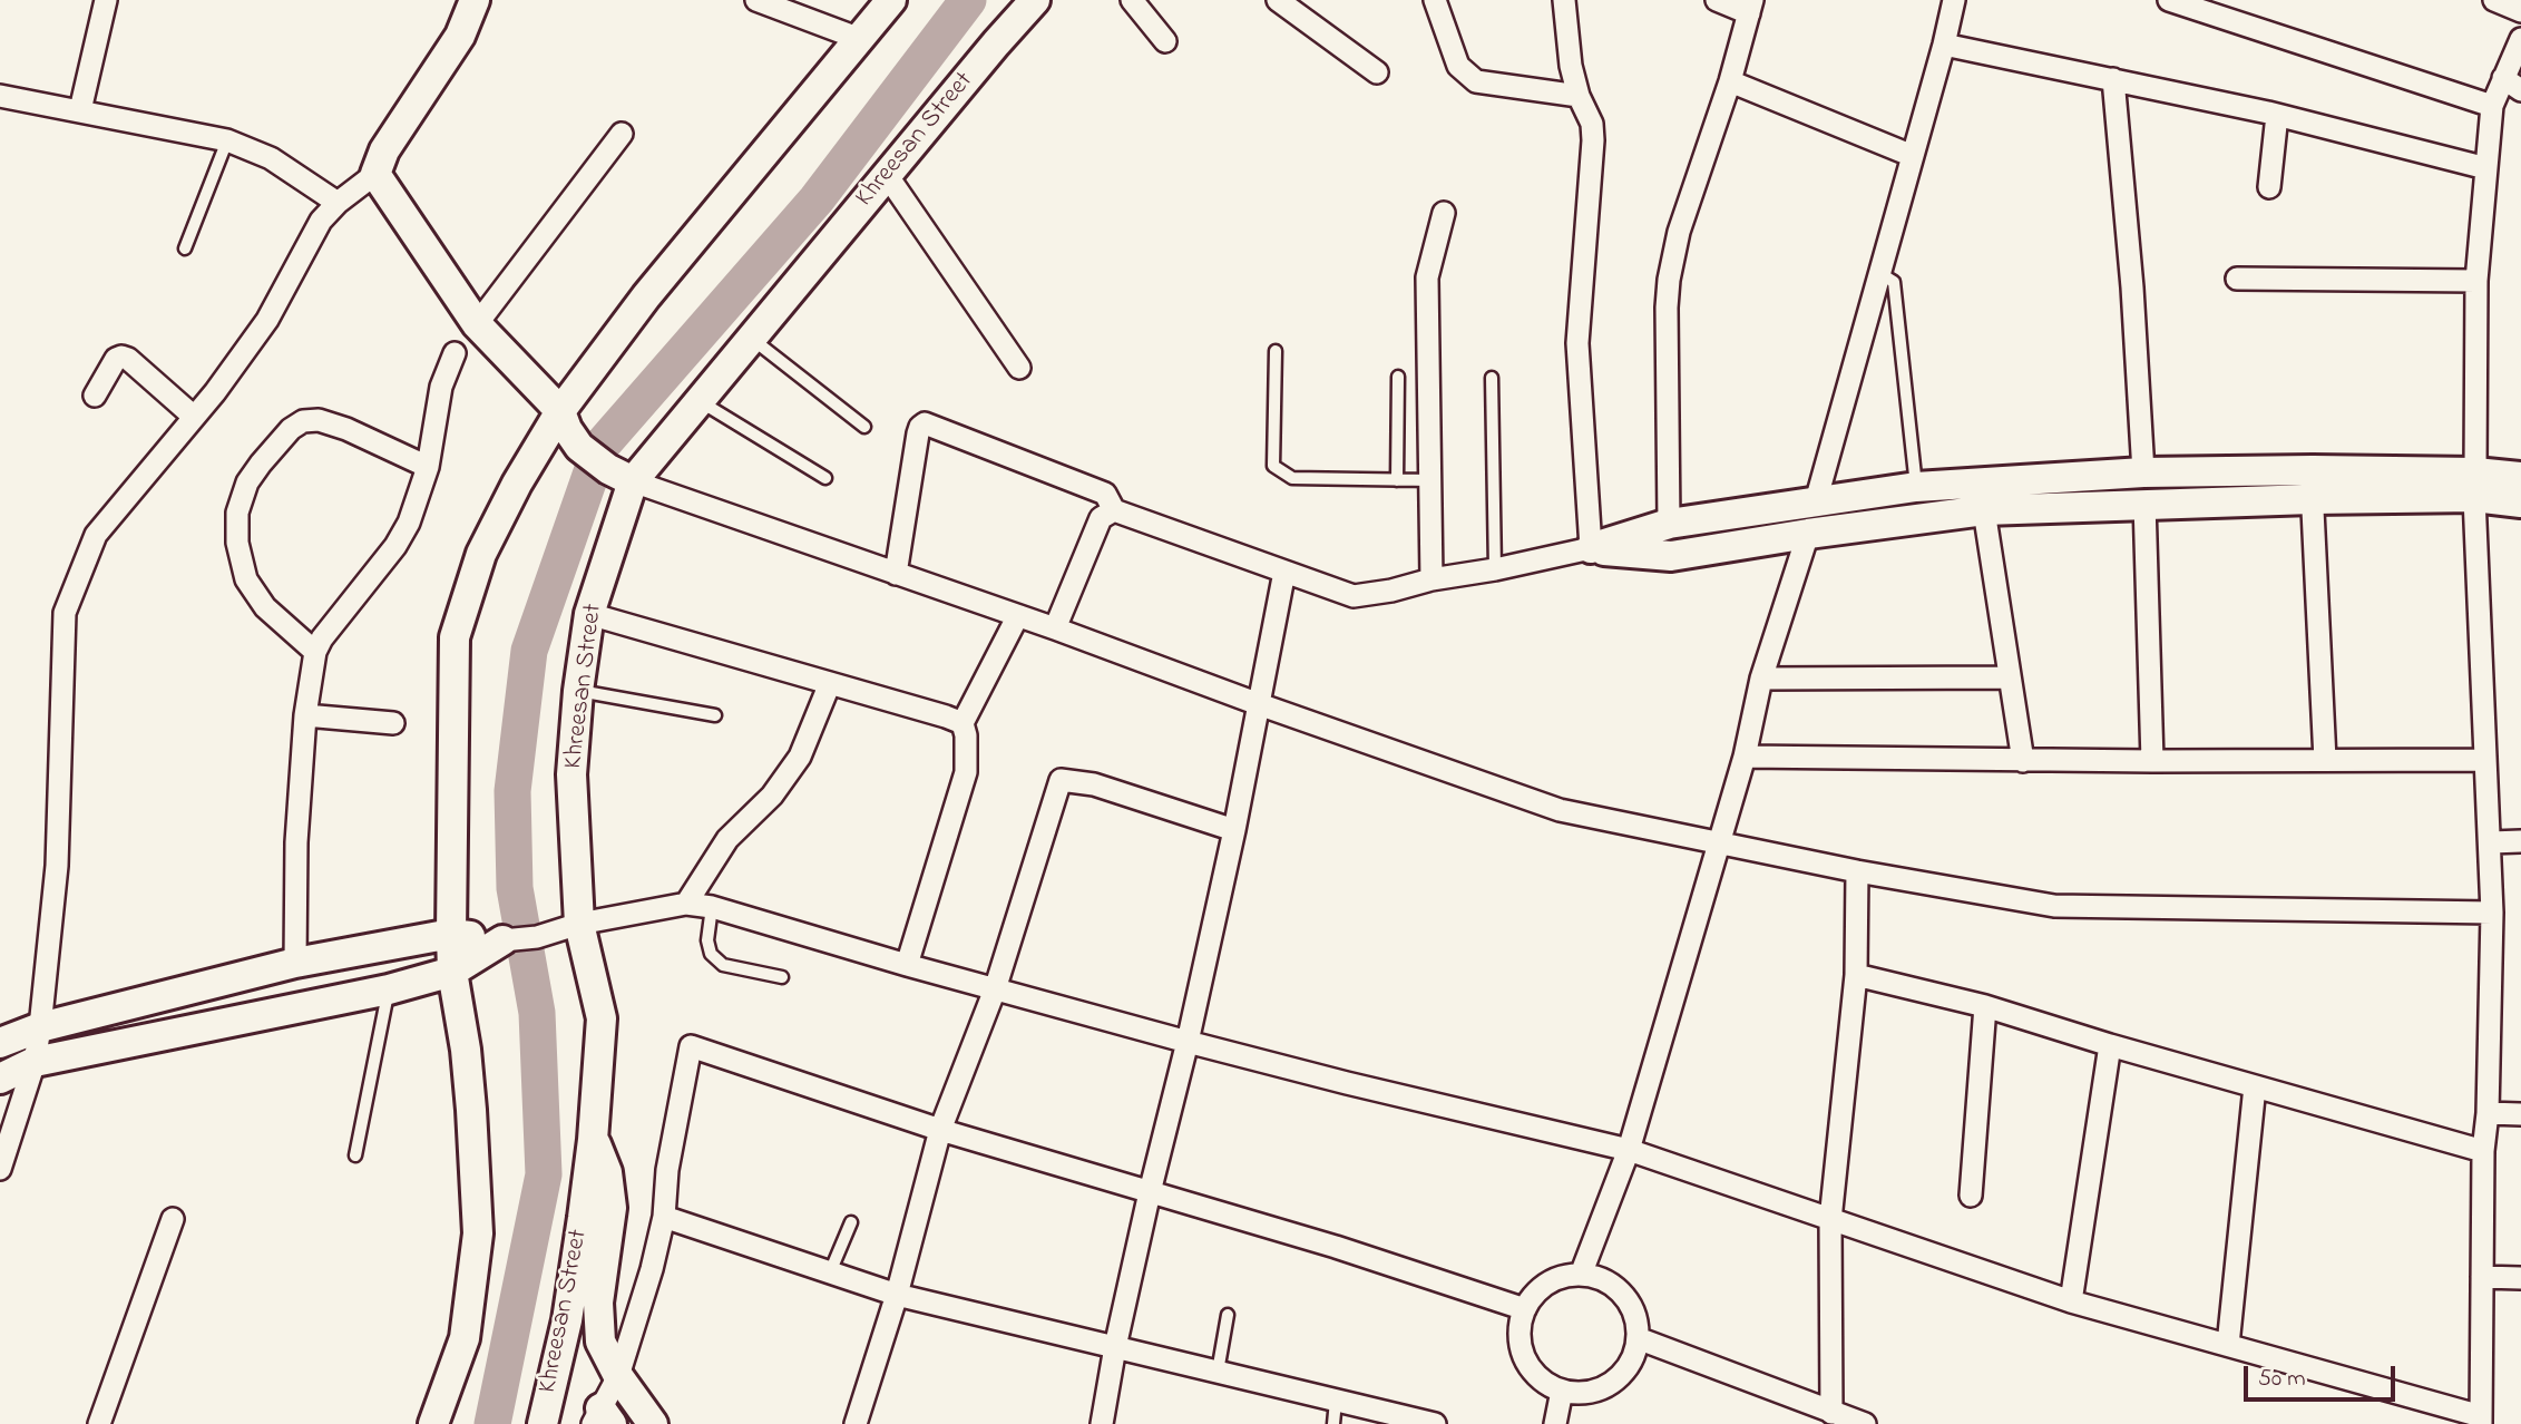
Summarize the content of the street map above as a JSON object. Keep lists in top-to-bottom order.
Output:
{
  "streets": {
    "street": ["Khreesan Street"]
  },
  "scale_bar": "50 m"
}
